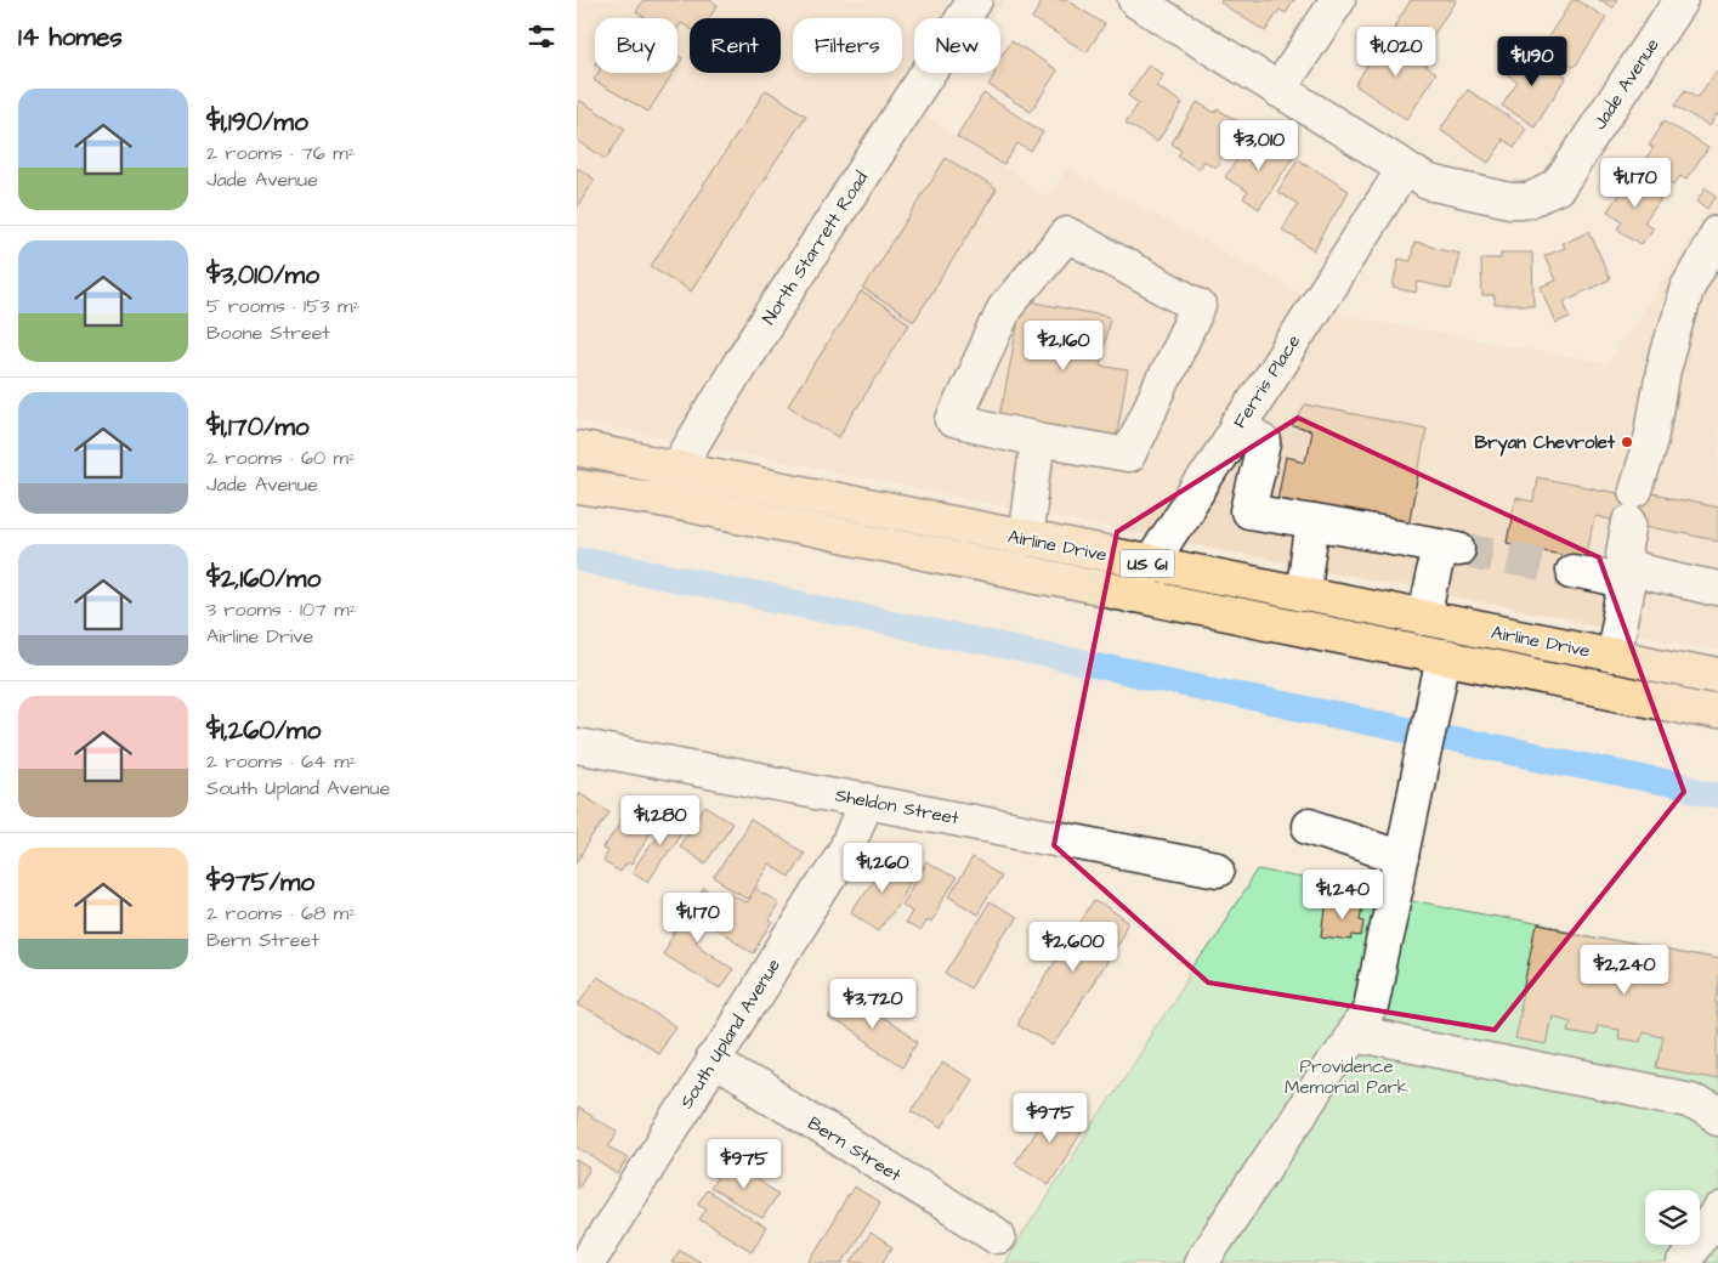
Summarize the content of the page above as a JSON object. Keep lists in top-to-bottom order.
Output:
{
  "streets": {
    "highway": ["Airline Drive", "US 61"],
    "street": [
      "Jade Avenue",
      "North Starrett Road",
      "Ferris Place",
      "Sheldon Street",
      "South Upland Avenue",
      "Bern Street"
    ]
  },
  "crossings": [
    ["Jade Avenue", "Ferris Place"],
    ["North Starrett Road", "Airline Drive"],
    ["Ferris Place", "Airline Drive"],
    ["Sheldon Street", "South Upland Avenue"],
    ["South Upland Avenue", "Bern Street"]
  ],
  "parks": ["Providence Memorial Park"],
  "places": ["Bryan Chevrolet"],
  "page": {
    "heading": "14 homes",
    "chip": [
      "Buy",
      "Rent",
      "Filters",
      "New"
    ],
    "price": [
      "$1,020",
      "$1,190",
      "$3,010",
      "$1,170",
      "$2,160",
      "$1,280",
      "$1,260",
      "$1,240",
      "$1,170",
      "$2,600",
      "$2,240",
      "$3,720",
      "$975",
      "$975"
    ],
    "list": [
      {
        "name": "$1,190/mo",
        "note": "2 rooms · 76 m² · Jade Avenue"
      },
      {
        "name": "$3,010/mo",
        "note": "5 rooms · 153 m² · Boone Street"
      },
      {
        "name": "$1,170/mo",
        "note": "2 rooms · 60 m² · Jade Avenue"
      },
      {
        "name": "$2,160/mo",
        "note": "3 rooms · 107 m² · Airline Drive"
      },
      {
        "name": "$1,260/mo",
        "note": "2 rooms · 64 m² · South Upland Avenue"
      },
      {
        "name": "$975/mo",
        "note": "2 rooms · 68 m² · Bern Street"
      }
    ]
  }
}
